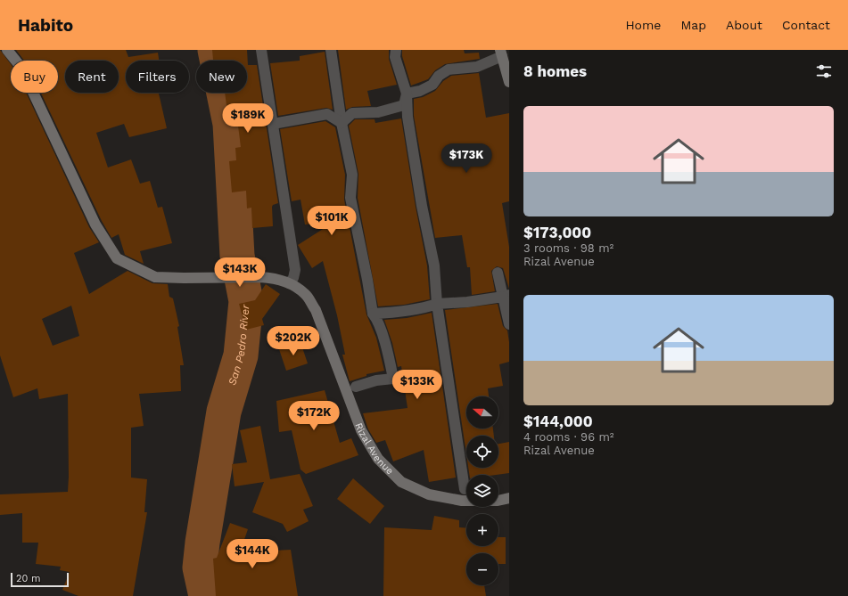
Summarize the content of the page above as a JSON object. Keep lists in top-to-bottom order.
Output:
{
  "streets": {
    "main road": ["Rizal Avenue"]
  },
  "water": ["San Pedro River"],
  "scale_bar": "20 m",
  "north": "left",
  "page": {
    "header": "Habito",
    "nav": [
      "Home",
      "Map",
      "About",
      "Contact"
    ],
    "heading": "8 homes",
    "chip": [
      "Buy",
      "Rent",
      "Filters",
      "New"
    ],
    "list": [
      {
        "name": "$173,000",
        "note": "3 rooms · 98 m² · Rizal Avenue"
      },
      {
        "name": "$144,000",
        "note": "4 rooms · 96 m² · Rizal Avenue"
      }
    ],
    "price": [
      "$189K",
      "$173K",
      "$101K",
      "$143K",
      "$202K",
      "$133K",
      "$172K",
      "$144K"
    ],
    "map_buttons": ["+", "−"],
    "scale": "20 m"
  }
}
